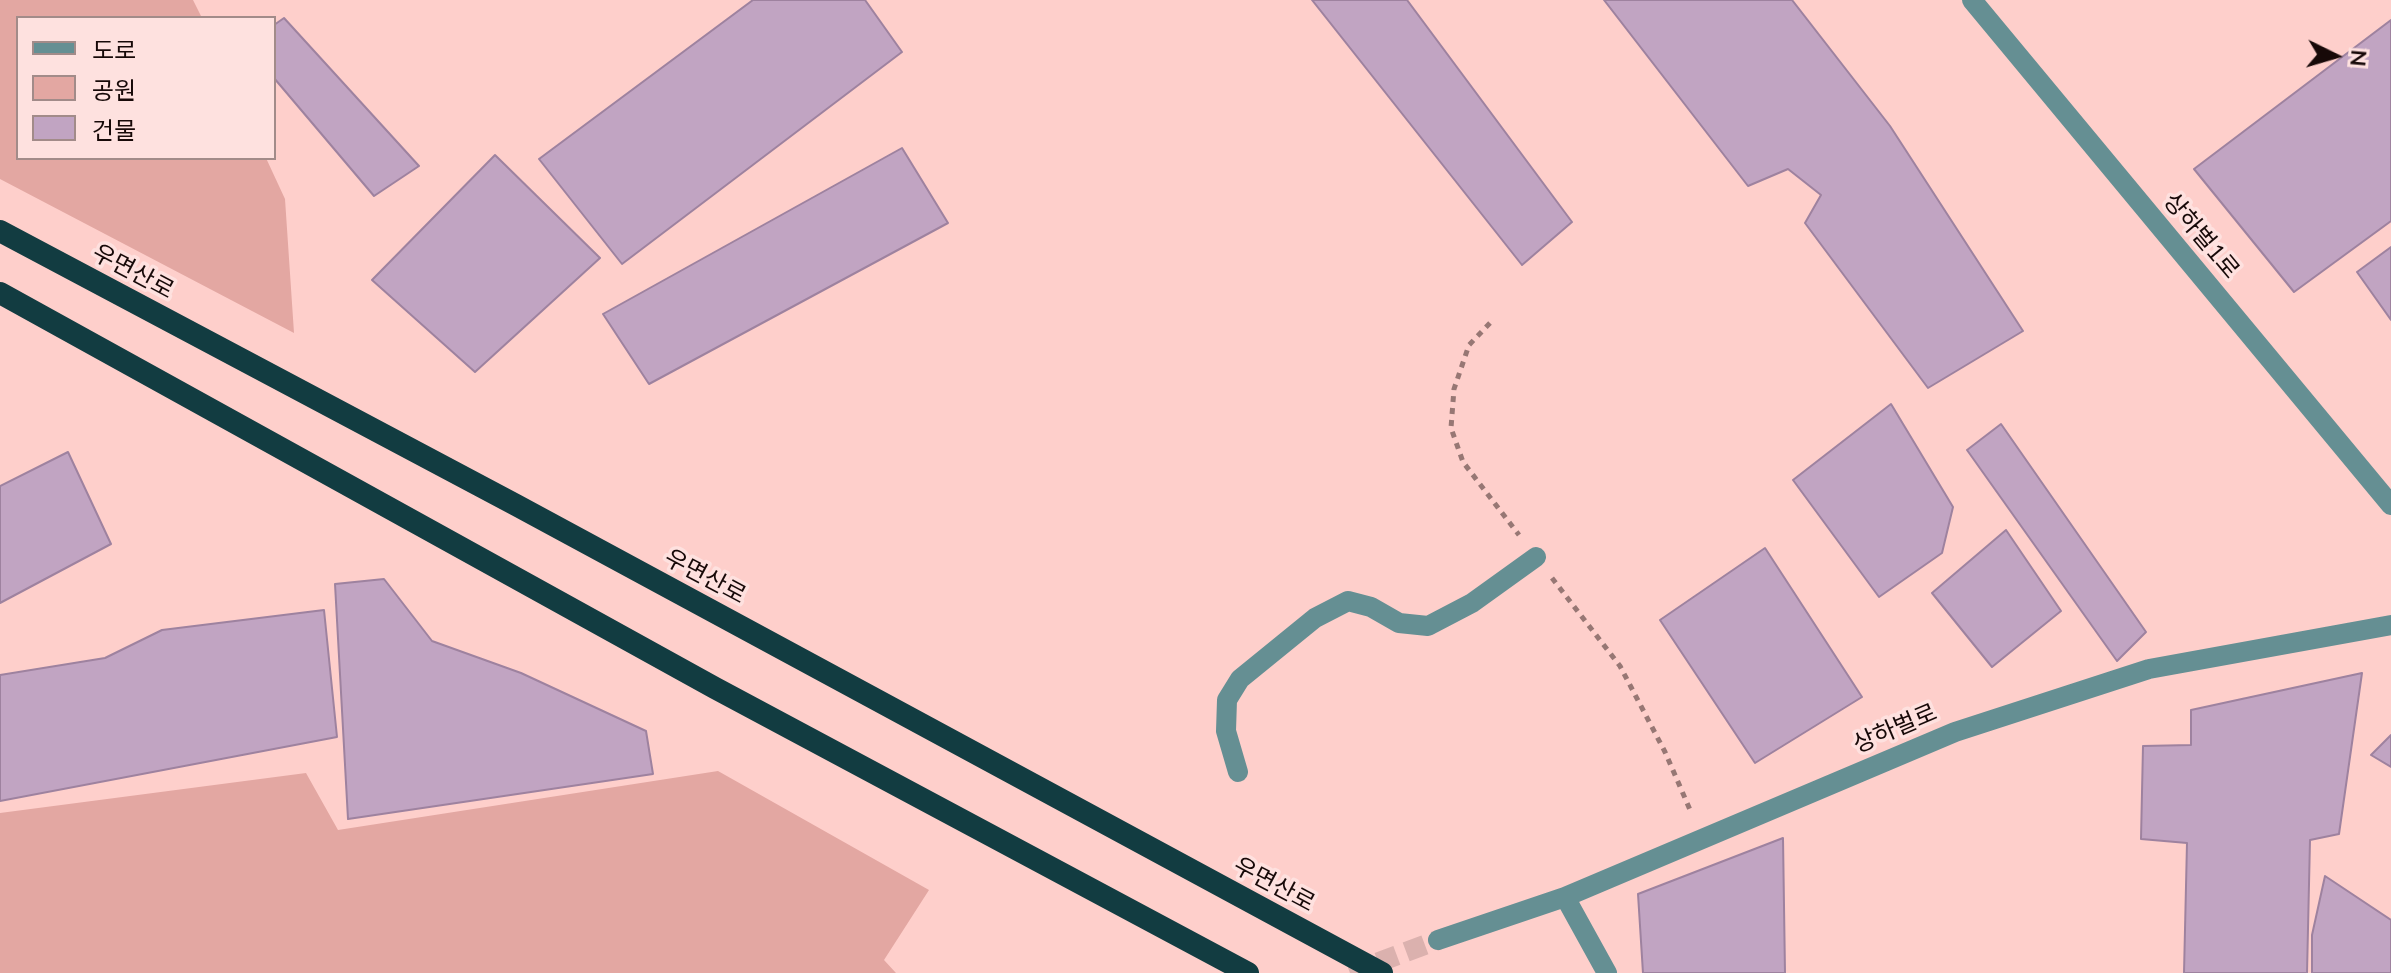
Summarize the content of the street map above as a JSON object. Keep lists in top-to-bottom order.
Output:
{
  "streets": {
    "highway": ["우면산로"],
    "street": ["상하벌1로", "상하벌로"]
  },
  "legend": ["도로", "공원", "건물"],
  "north": "right"
}
